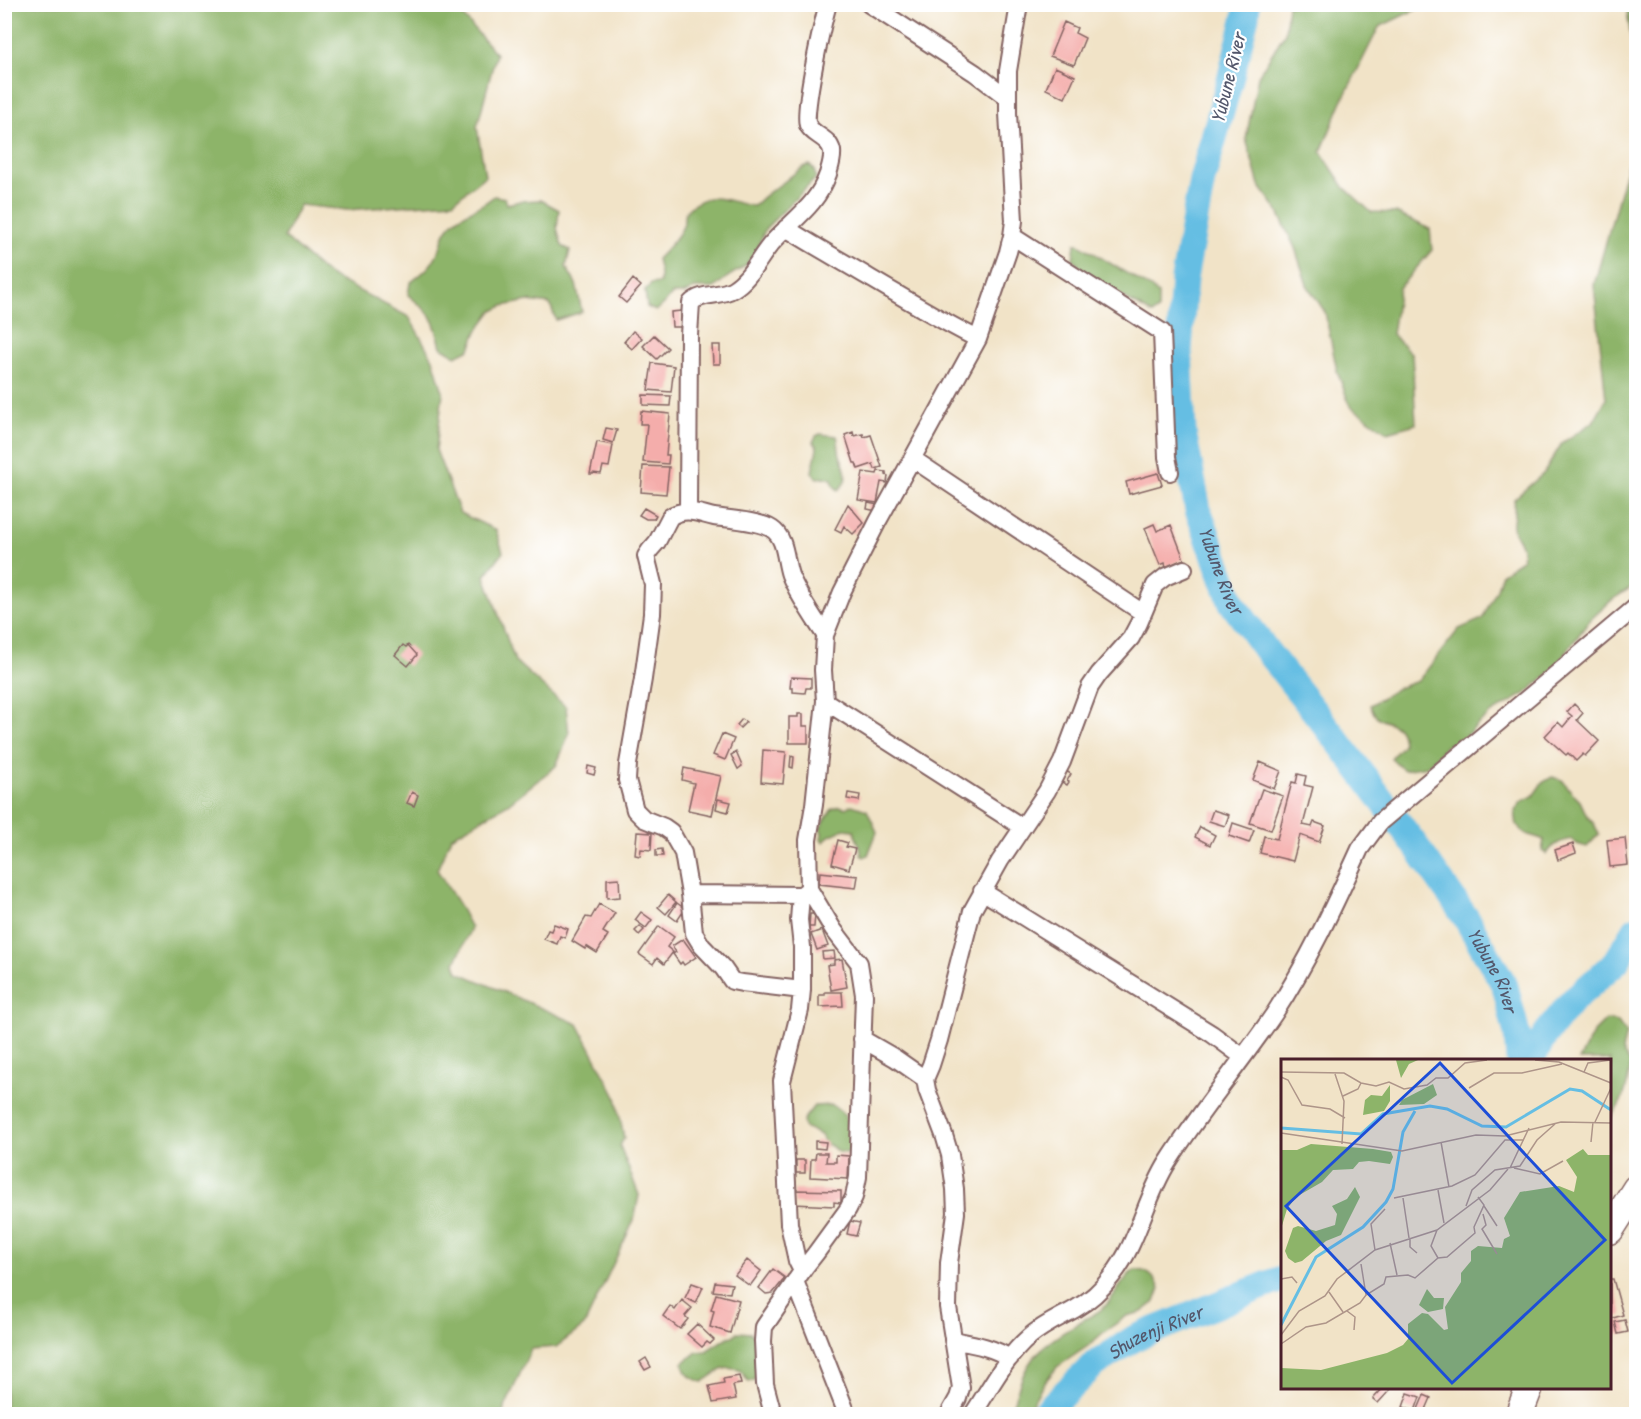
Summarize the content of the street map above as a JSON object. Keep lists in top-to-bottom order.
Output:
{
  "water": ["Yubune River", "Shuzenji River"]
}
